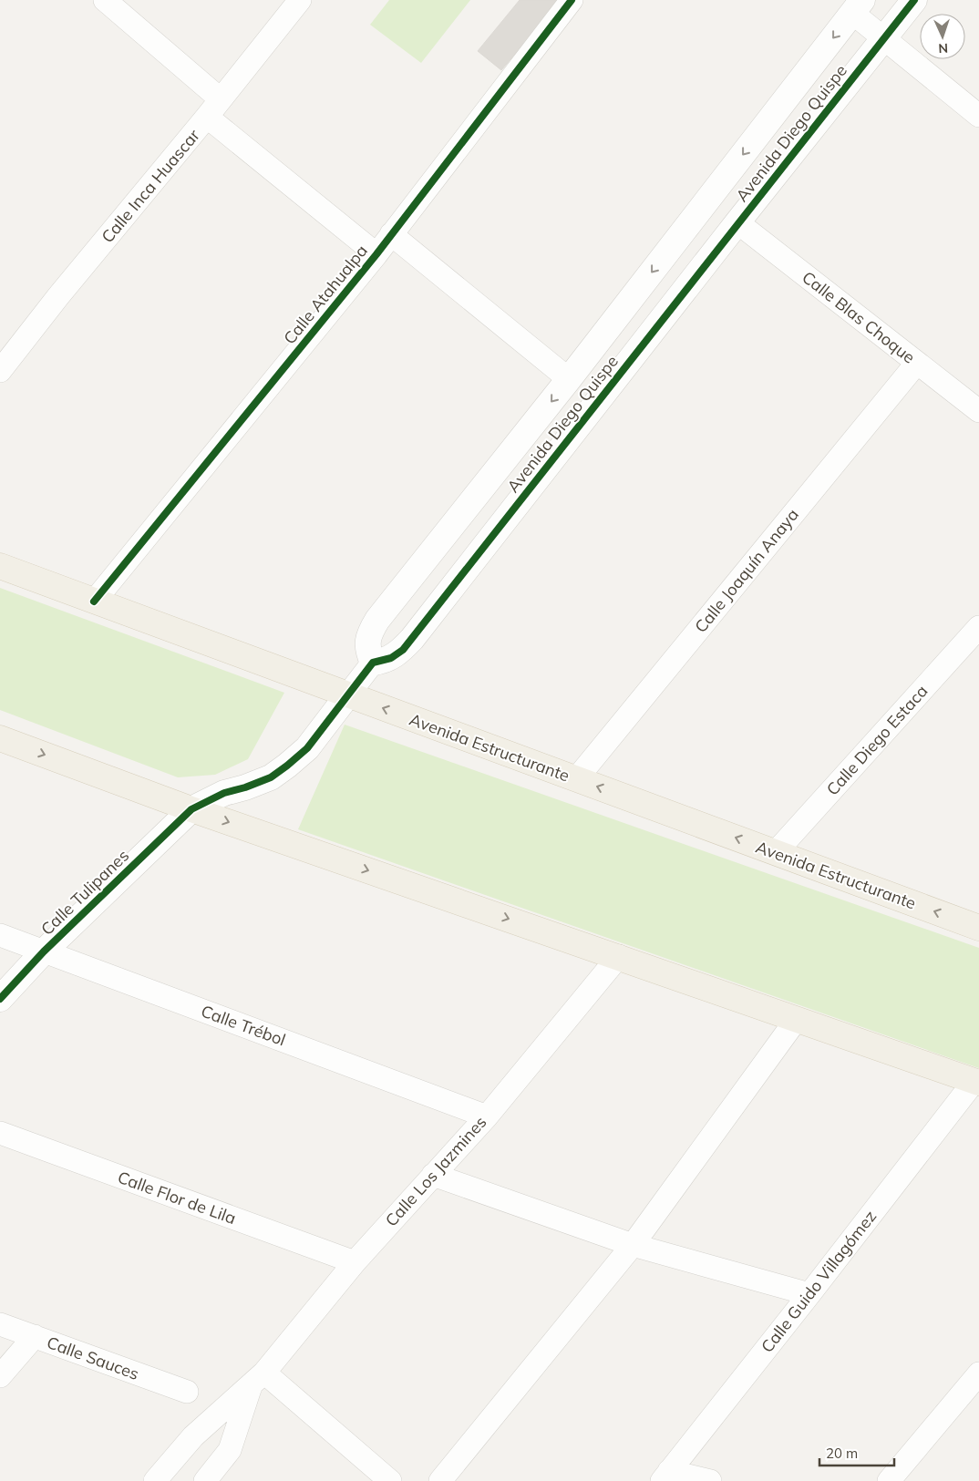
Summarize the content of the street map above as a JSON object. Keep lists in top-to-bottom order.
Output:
{
  "streets": {
    "main road": ["Avenida Estructurante"],
    "street": [
      "Avenida Diego Quispe",
      "Calle Inca Huascar",
      "Calle Atahualpa",
      "Calle Blas Choque",
      "Calle Joaquín Anaya",
      "Calle Diego Estaca",
      "Calle Tulipanes",
      "Calle Trébol",
      "Calle Los Jazmines",
      "Calle Flor de Lila",
      "Calle Guido Villagómez",
      "Calle Sauces"
    ]
  },
  "crossings": [
    ["Avenida Diego Quispe", "Calle Blas Choque"],
    ["Calle Atahualpa", "Avenida Estructurante"],
    ["Calle Blas Choque", "Calle Joaquín Anaya"],
    ["Calle Joaquín Anaya", "Avenida Estructurante"],
    ["Calle Diego Estaca", "Avenida Estructurante"],
    ["Calle Tulipanes", "Calle Trébol"],
    ["Calle Trébol", "Calle Los Jazmines"],
    ["Calle Los Jazmines", "Calle Flor de Lila"]
  ],
  "scale_bar": "20 m",
  "north": "bottom"
}
